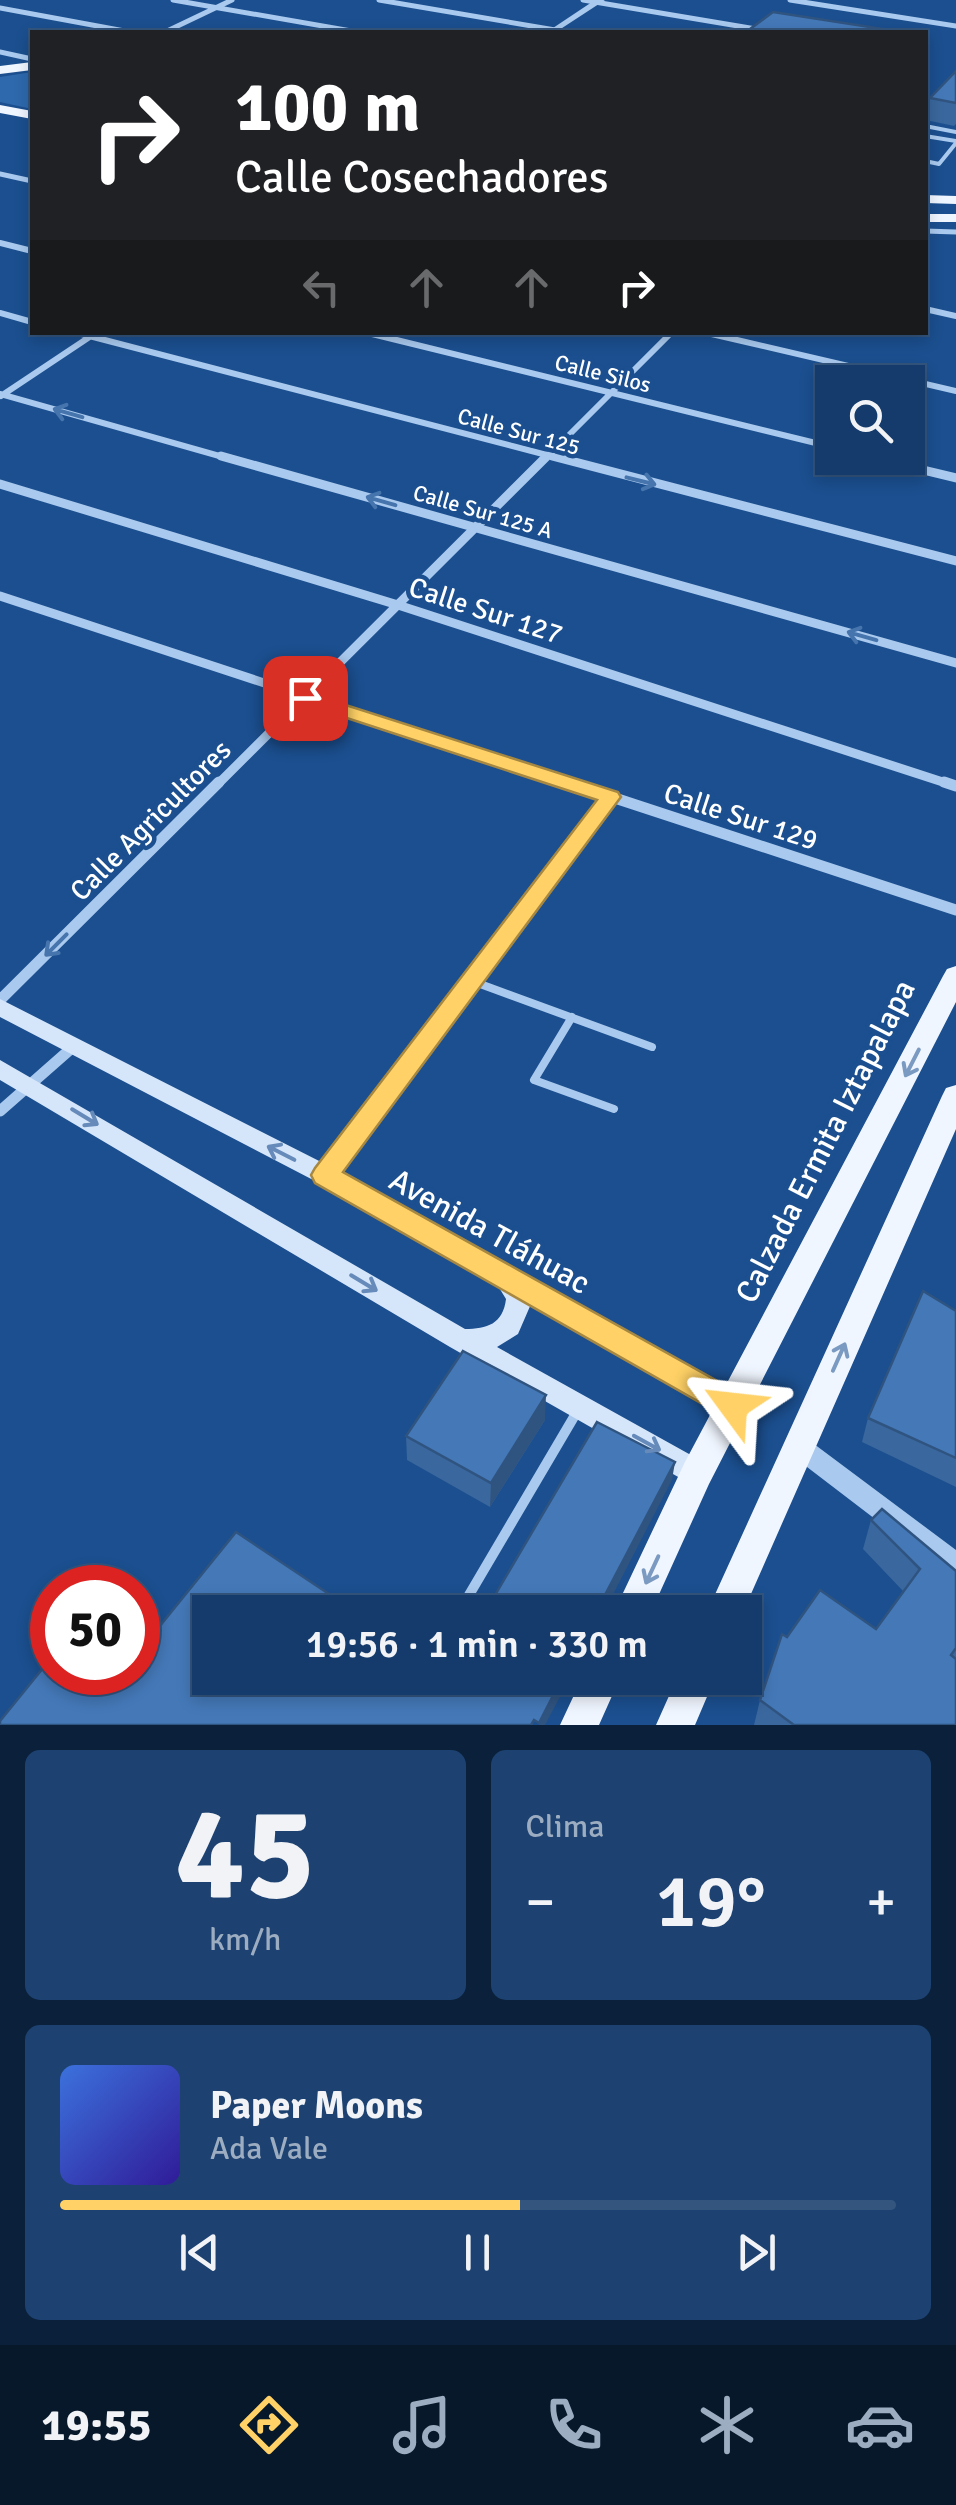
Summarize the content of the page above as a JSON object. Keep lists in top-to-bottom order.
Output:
{
  "streets": {
    "main road": ["Calzada Ermita Iztapalapa", "Avenida Tláhuac"],
    "street": [
      "Calle Silos",
      "Calle Sur 125",
      "Calle Sur 125 A",
      "Calle Sur 127",
      "Calle Sur 129",
      "Calle Agricultores"
    ]
  },
  "crossings": [
    ["Calle Silos", "Calle Agricultores"],
    ["Calle Sur 125", "Calle Agricultores"],
    ["Calle Sur 125 A", "Calle Agricultores"],
    ["Calle Sur 127", "Calle Agricultores"],
    ["Calle Sur 129", "Calle Agricultores"],
    ["Calle Agricultores", "Avenida Tláhuac"],
    ["Calzada Ermita Iztapalapa", "Avenida Tláhuac"]
  ],
  "one_way": ["Calle Sur 125", "Calle Sur 125 A", "Calle Agricultores"],
  "page": {
    "turn": ["100 m", "Calle Cosechadores"],
    "limit": "50",
    "trip": "19:56 · 1 min · 330 m",
    "tile": [
      ["45", "km/h"],
      "Clima"
    ],
    "heat": ["−", "19°", "+"],
    "song": ["Paper Moons", "Ada Vale"],
    "tabs": "19:55"
  }
}
